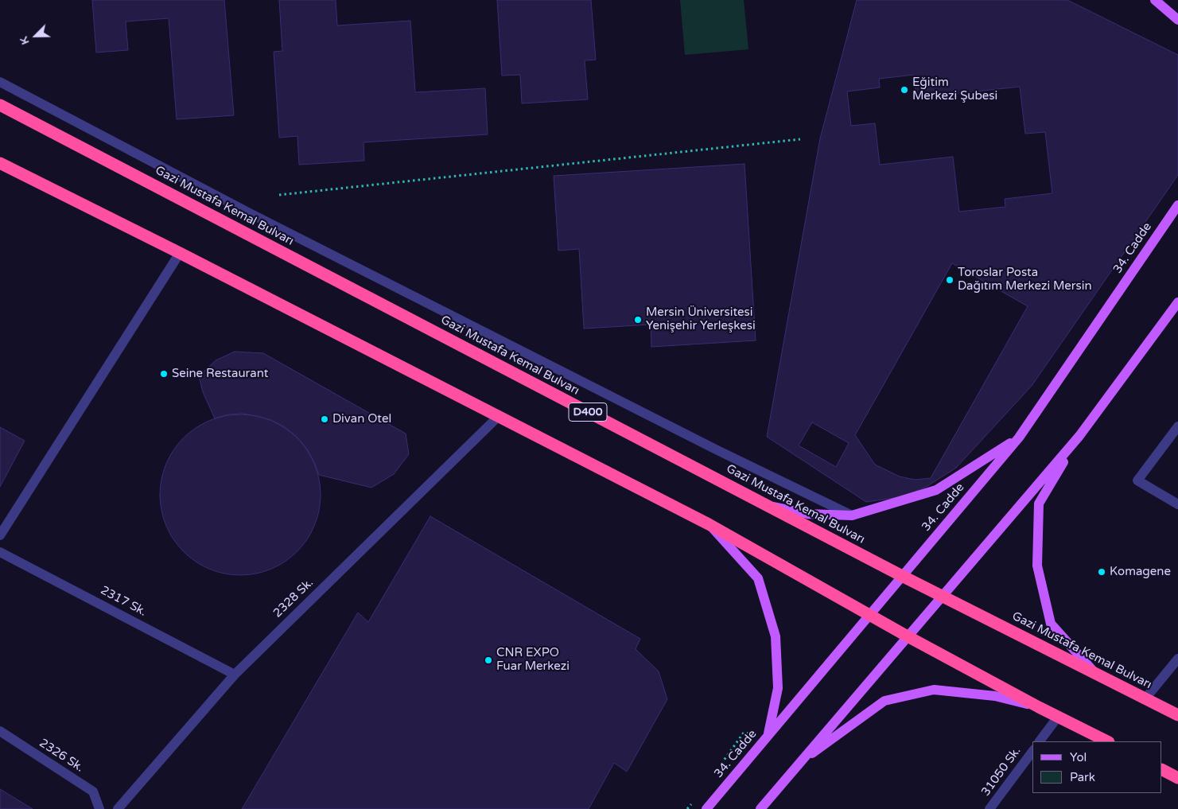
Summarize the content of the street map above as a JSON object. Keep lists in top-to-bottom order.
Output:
{
  "streets": {
    "highway": ["Gazi Mustafa Kemal Bulvarı", "D400"],
    "main road": ["34. Cadde"],
    "street": [
      "2328 Sk.",
      "2317 Sk.",
      "2326 Sk.",
      "31050 Sk."
    ]
  },
  "crossings": [
    ["Gazi Mustafa Kemal Bulvarı", "34. Cadde"],
    ["2328 Sk.", "2317 Sk."]
  ],
  "places": [
    "Eğitim Merkezi Şubesi",
    "Toroslar Posta Dağıtım Merkezi Mersin",
    "Mersin Üniversitesi Yenişehir Yerleşkesi",
    "Seine Restaurant",
    "Divan Otel",
    "Komagene",
    "CNR EXPO Fuar Merkezi"
  ],
  "legend": ["Yol", "Park"],
  "north": "bottom left"
}
